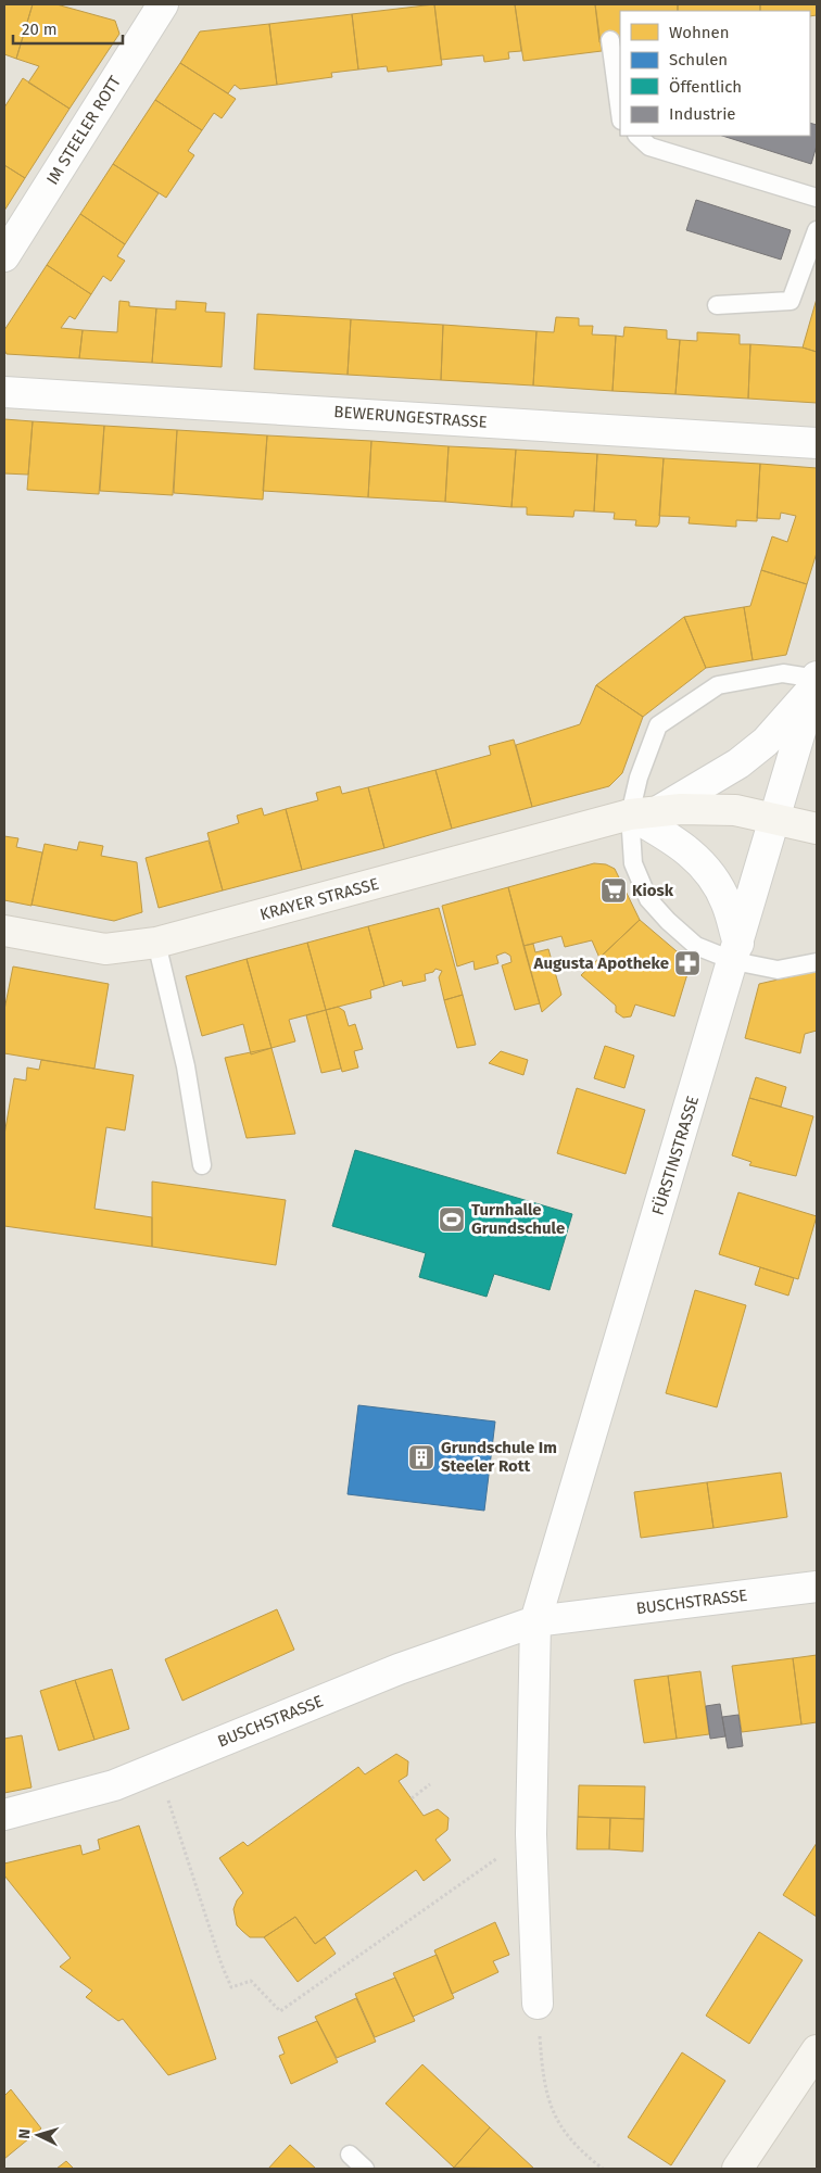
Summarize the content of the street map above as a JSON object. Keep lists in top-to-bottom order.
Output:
{
  "streets": {
    "main road": ["KRAYER STRASSE"],
    "street": [
      "IM STEELER ROTT",
      "BEWERUNGESTRASSE",
      "FÜRSTINSTRASSE",
      "BUSCHSTRASSE"
    ]
  },
  "crossings": [
    ["KRAYER STRASSE", "FÜRSTINSTRASSE"],
    ["FÜRSTINSTRASSE", "BUSCHSTRASSE"]
  ],
  "places": {
    "supermarket": ["Kiosk"],
    "pharmacy": ["Augusta Apotheke"],
    "sports": ["Turnhalle Grundschule"],
    "building": ["Grundschule Im Steeler Rott"]
  },
  "legend": [
    "Wohnen",
    "Schulen",
    "Öffentlich",
    "Industrie"
  ],
  "scale_bar": "20 m",
  "north": "left"
}
